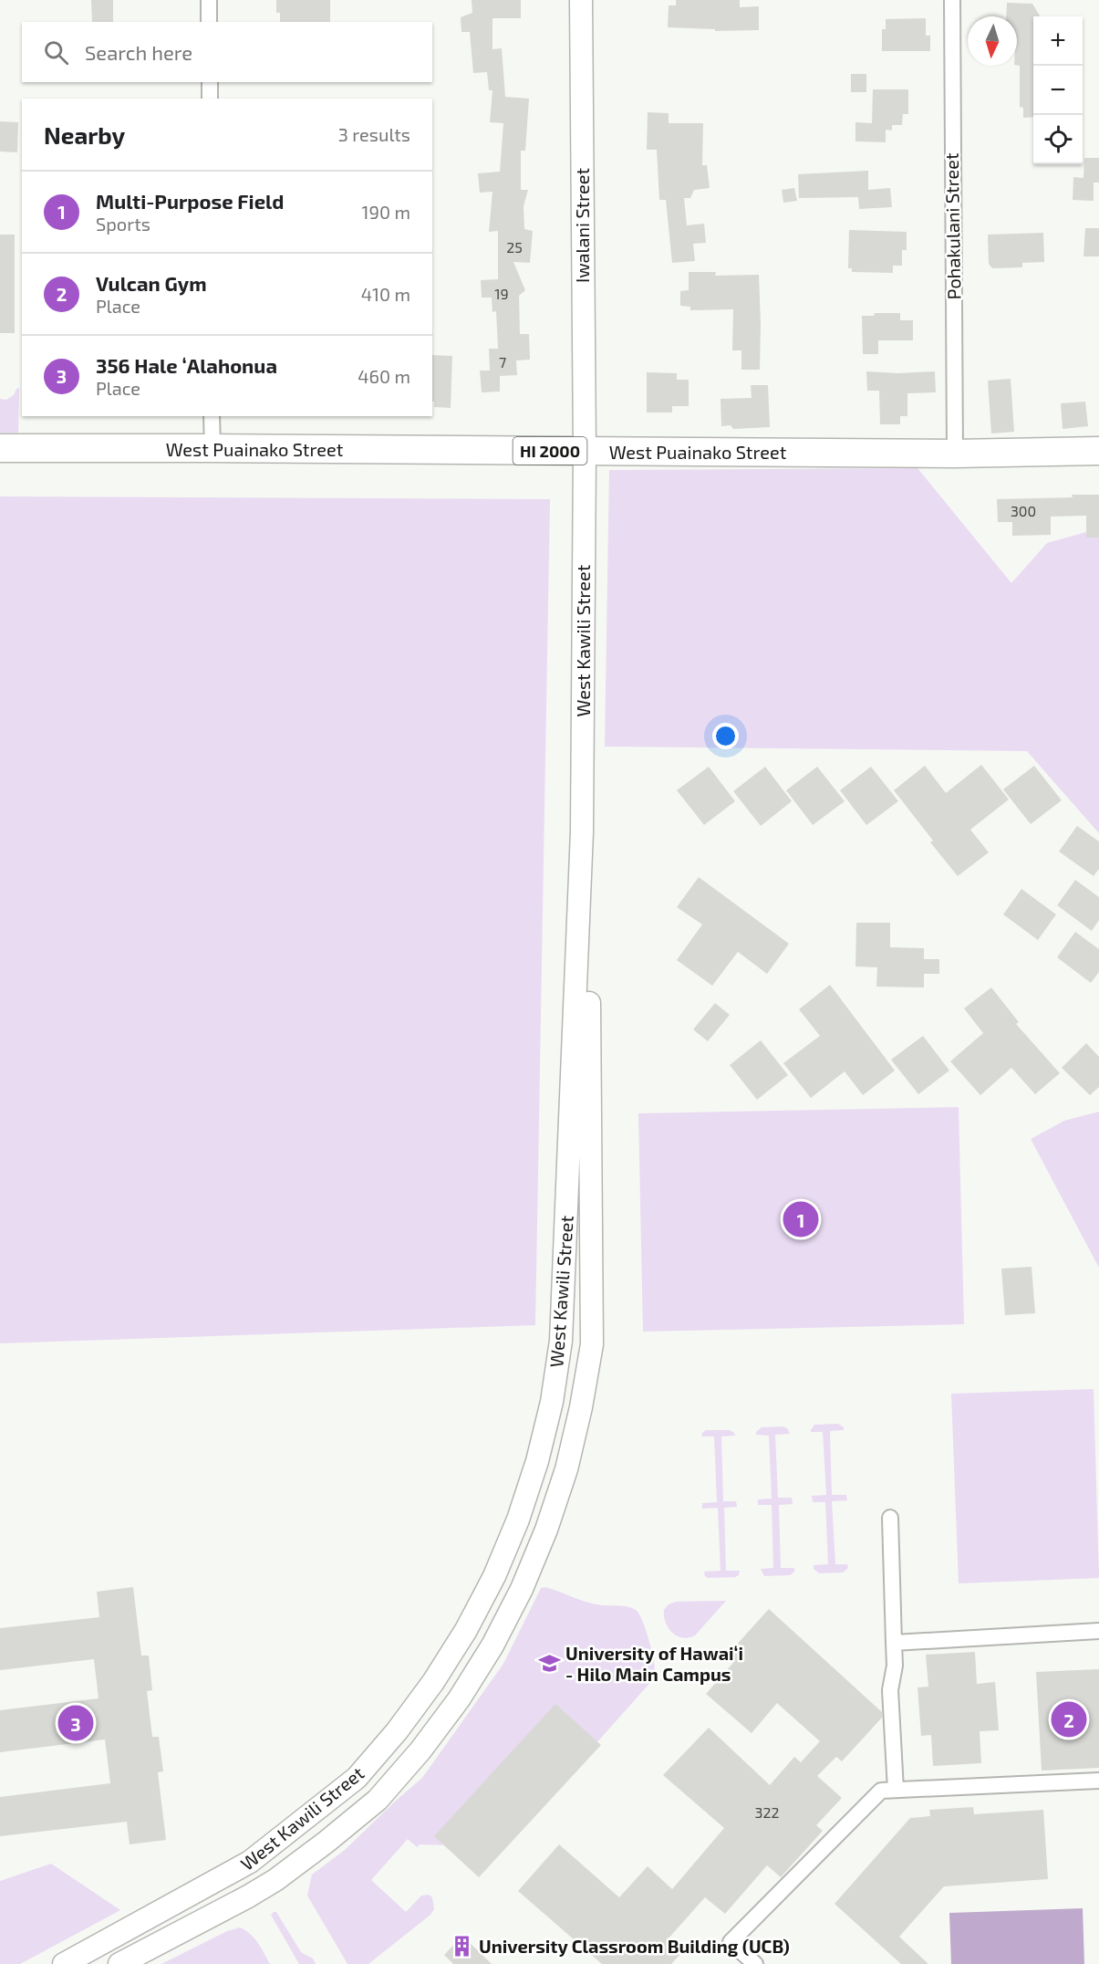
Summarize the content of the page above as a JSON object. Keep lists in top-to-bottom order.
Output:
{
  "streets": {
    "highway": ["West Puainako Street", "HI 2000"],
    "street": ["Iwalani Street", "Pohakulani Street", "West Kawili Street"]
  },
  "crossings": [
    ["Iwalani Street", "West Puainako Street"],
    ["Iwalani Street", "West Kawili Street"],
    ["Pohakulani Street", "West Puainako Street"],
    ["West Puainako Street", "West Kawili Street"]
  ],
  "places": {
    "school or university": ["University of Hawaiʻi - Hilo Main Campus"],
    "building": ["University Classroom Building (UCB)"]
  },
  "house_numbers": [
    "25",
    "19",
    "7",
    "300",
    "322"
  ],
  "north": "bottom",
  "page": {
    "map_buttons": ["+", "−"],
    "search": "Search here",
    "heading": ["Nearby", "3 results"],
    "list": [
      {
        "mark": "1",
        "name": "Multi-Purpose Field",
        "note": "Sports",
        "value": "190 m"
      },
      {
        "mark": "2",
        "name": "Vulcan Gym",
        "note": "Place",
        "value": "410 m"
      },
      {
        "mark": "3",
        "name": "356 Hale ʻAlahonua",
        "note": "Place",
        "value": "460 m"
      }
    ],
    "pins": ["1", "2", "3"]
  }
}
